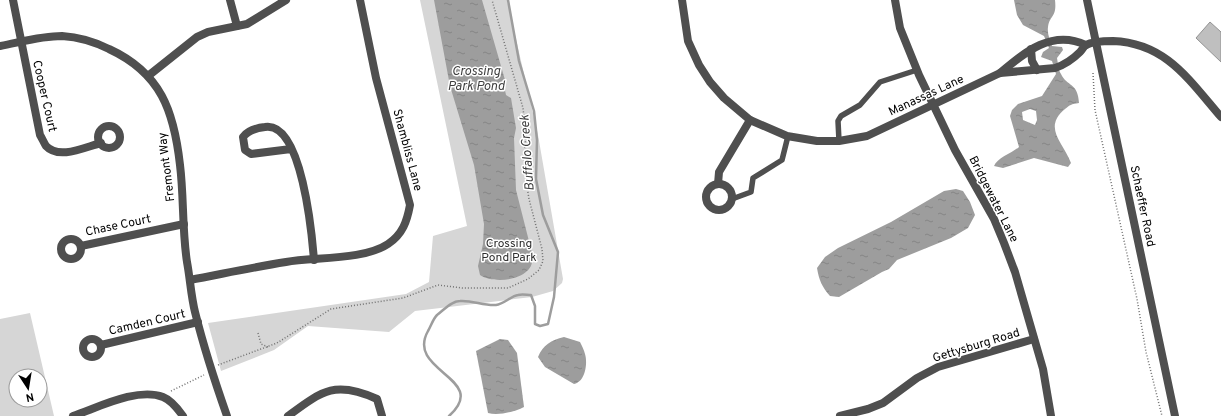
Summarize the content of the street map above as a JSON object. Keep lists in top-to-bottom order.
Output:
{
  "streets": {
    "street": [
      "Manassas Lane",
      "Cooper Court",
      "Shambliss Lane",
      "Fremont Way",
      "Bridgewater Lane",
      "Schaeffer Road",
      "Chase Court",
      "Camden Court",
      "Gettysburg Road"
    ]
  },
  "crossings": [
    ["Manassas Lane", "Bridgewater Lane"],
    ["Manassas Lane", "Schaeffer Road"],
    ["Cooper Court", "Fremont Way"],
    ["Shambliss Lane", "Fremont Way"],
    ["Fremont Way", "Chase Court"],
    ["Fremont Way", "Camden Court"],
    ["Bridgewater Lane", "Gettysburg Road"]
  ],
  "water": ["Crossing Park Pond", "Buffalo Creek"],
  "parks": ["Crossing Pond Park"],
  "north": "bottom"
}
